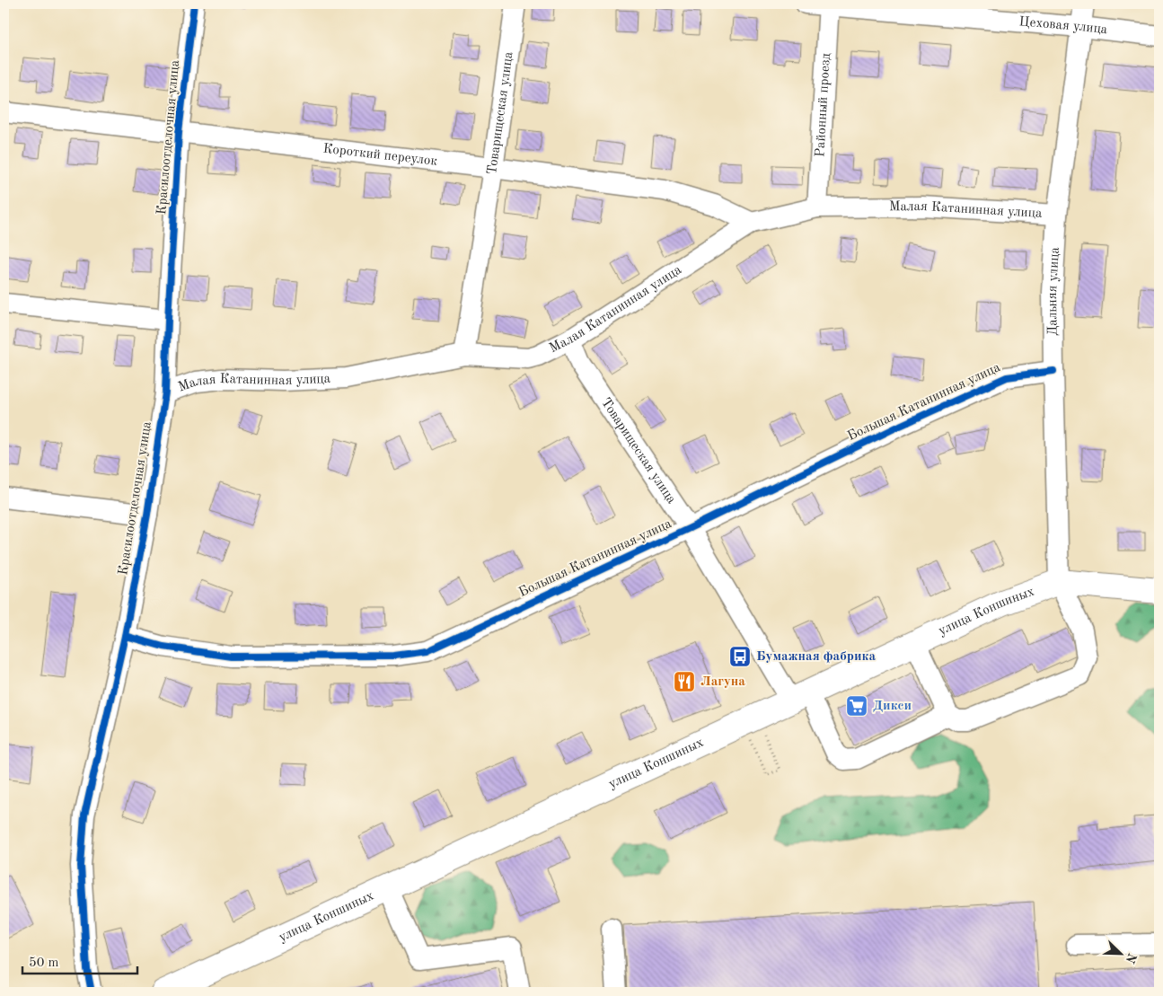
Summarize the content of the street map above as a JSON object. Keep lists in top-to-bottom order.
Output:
{
  "streets": {
    "main road": ["улица Коншиных"],
    "street": [
      "Цеховая улица",
      "Районный проезд",
      "Товарищеская улица",
      "Красилоотделочная улица",
      "Короткий переулок",
      "Малая Катанинная улица",
      "Дальняя улица",
      "Большая Катанинная улица"
    ]
  },
  "crossings": [
    ["Цеховая улица", "Районный проезд"],
    ["Цеховая улица", "Дальняя улица"],
    ["Районный проезд", "Малая Катанинная улица"],
    ["Товарищеская улица", "Короткий переулок"],
    ["Товарищеская улица", "Малая Катанинная улица"],
    ["Товарищеская улица", "Большая Катанинная улица"],
    ["Товарищеская улица", "улица Коншиных"],
    ["Красилоотделочная улица", "Короткий переулок"],
    ["Красилоотделочная улица", "Малая Катанинная улица"],
    ["Красилоотделочная улица", "Большая Катанинная улица"],
    ["Короткий переулок", "Малая Катанинная улица"],
    ["Малая Катанинная улица", "Дальняя улица"],
    ["Дальняя улица", "Большая Катанинная улица"],
    ["Дальняя улица", "улица Коншиных"]
  ],
  "places": {
    "bus stop": ["Бумажная фабрика"],
    "restaurant": ["Лагуна"],
    "supermarket": ["Дикси"]
  },
  "scale_bar": "50 m",
  "north": "bottom right"
}
